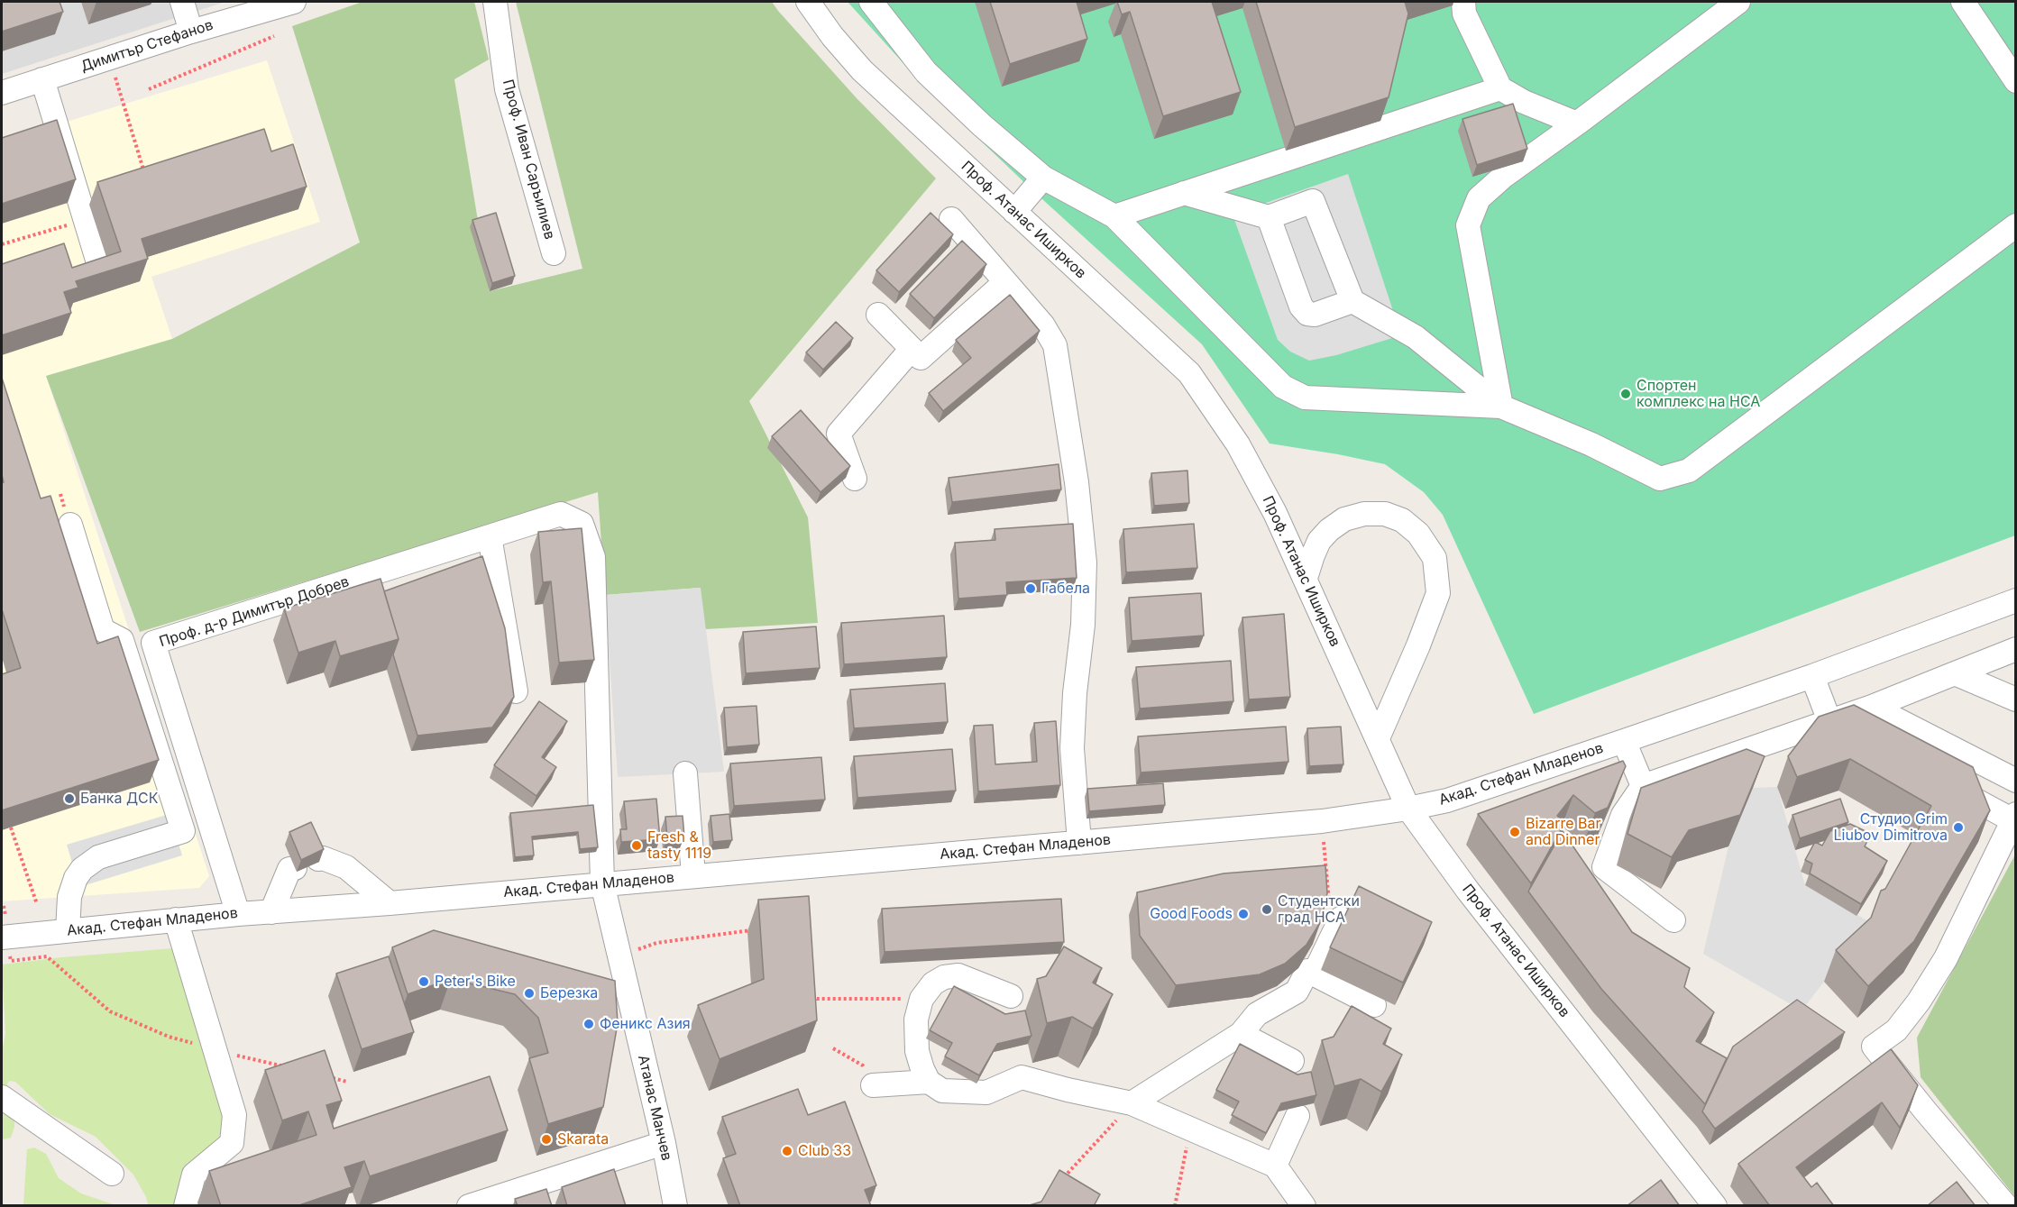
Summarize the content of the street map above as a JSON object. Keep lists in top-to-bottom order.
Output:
{
  "streets": {
    "street": [
      "Димитър Стефанов",
      "Проф. Иван Саръилиев",
      "Проф. Атанас Иширков",
      "Проф. д-р Димитър Добрев",
      "Акад. Стефан Младенов",
      "Атанас Манчев"
    ]
  },
  "crossings": [
    ["Проф. Атанас Иширков", "Акад. Стефан Младенов"],
    ["Проф. д-р Димитър Добрев", "Акад. Стефан Младенов"],
    ["Проф. д-р Димитър Добрев", "Атанас Манчев"],
    ["Акад. Стефан Младенов", "Атанас Манчев"]
  ],
  "places": [
    "Спортен комплекс на НСА",
    "Габела",
    "Банка ДСК",
    "Студио Grim Liubov Dimitrova",
    "Bizarre Bar and Dinner",
    "Fresh & tasty 1119",
    "Студентски град НСА",
    "Good Foods",
    "Peter's Bike",
    "Березка",
    "Феникс Азия",
    "Skarata",
    "Club 33"
  ]
}
